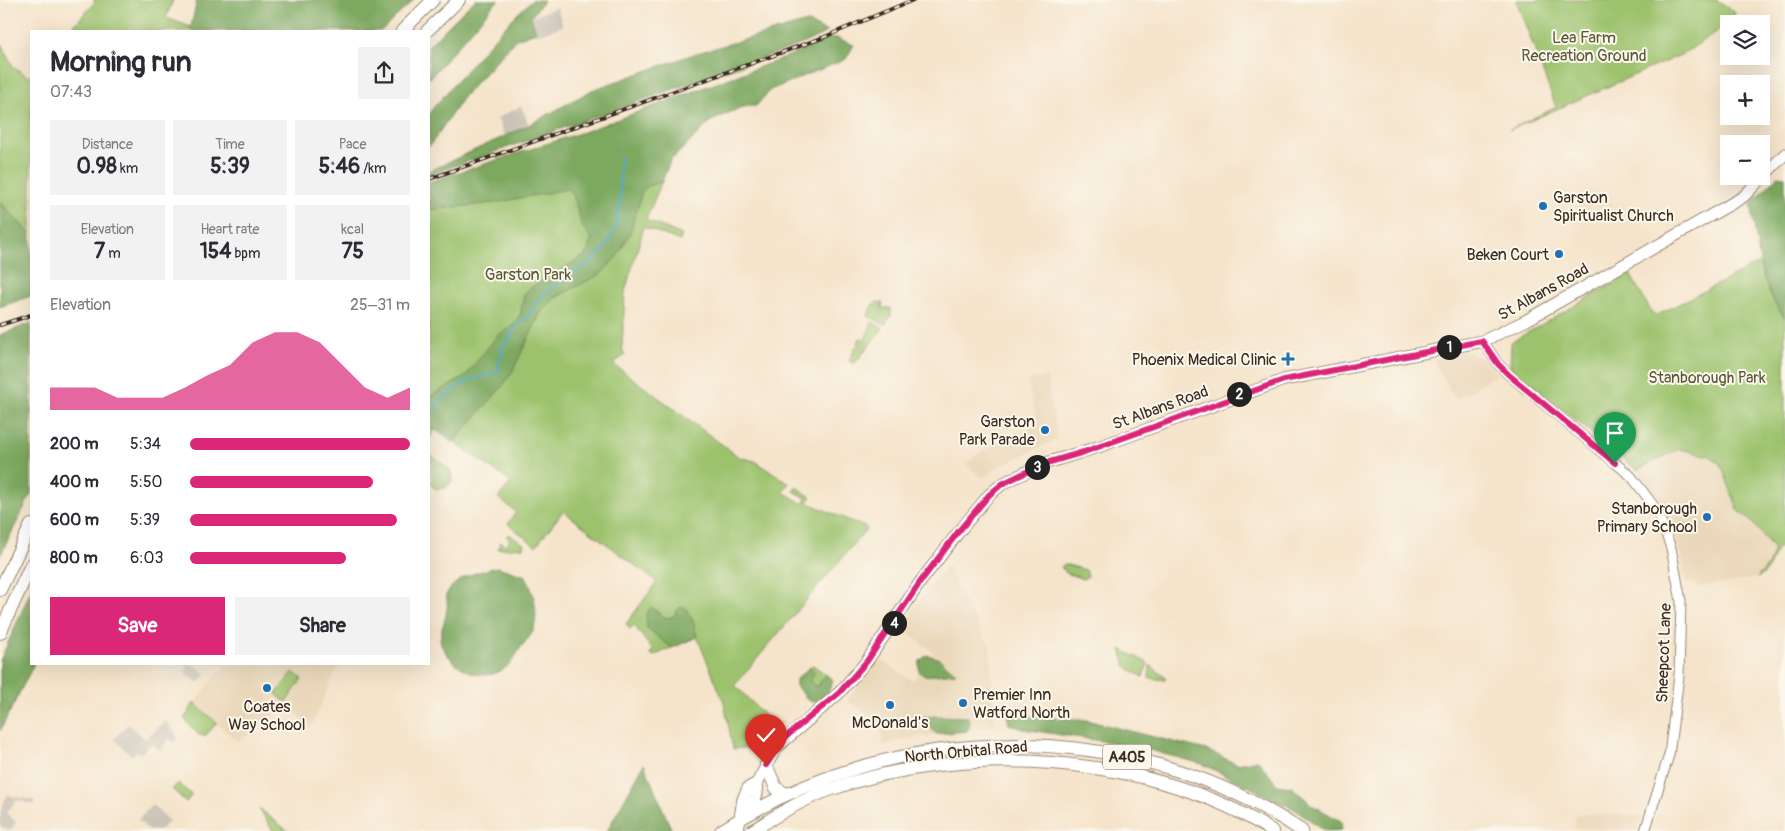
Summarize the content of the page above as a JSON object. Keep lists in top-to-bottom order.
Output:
{
  "streets": {
    "highway": ["North Orbital Road", "A405"],
    "main road": ["St Albans Road"],
    "street": ["Sheepcot Lane"]
  },
  "crossings": [
    ["St Albans Road", "Sheepcot Lane"],
    ["St Albans Road", "North Orbital Road"]
  ],
  "parks": ["Lea Farm Recreation Ground", "Garston Park", "Stanborough Park"],
  "places": {
    "other": [
      "Garston Spiritualist Church",
      "Beken Court",
      "Garston Park Parade",
      "Stanborough Primary School",
      "Coates Way School",
      "Premier Inn Watford North",
      "McDonald's"
    ],
    "health": ["Phoenix Medical Clinic"]
  },
  "page": {
    "map_buttons": ["+", "−"],
    "heading": ["Morning run", "07:43"],
    "stats": [
      ["Distance", "0.98 km"],
      ["Time", "5:39"],
      ["Pace", "5:46 /km"],
      ["Elevation", "7 m"],
      ["Heart rate", "154 bpm"],
      ["kcal", "75"]
    ],
    "chart": ["Elevation", "25–31 m"],
    "pins": [
      "1",
      "2",
      "3",
      "4"
    ],
    "list": [
      {
        "name": "200 m",
        "note": "5:34"
      },
      {
        "name": "400 m",
        "note": "5:50"
      },
      {
        "name": "600 m",
        "note": "5:39"
      },
      {
        "name": "800 m",
        "note": "6:03"
      }
    ],
    "buttons": ["Save", "Share"]
  }
}
